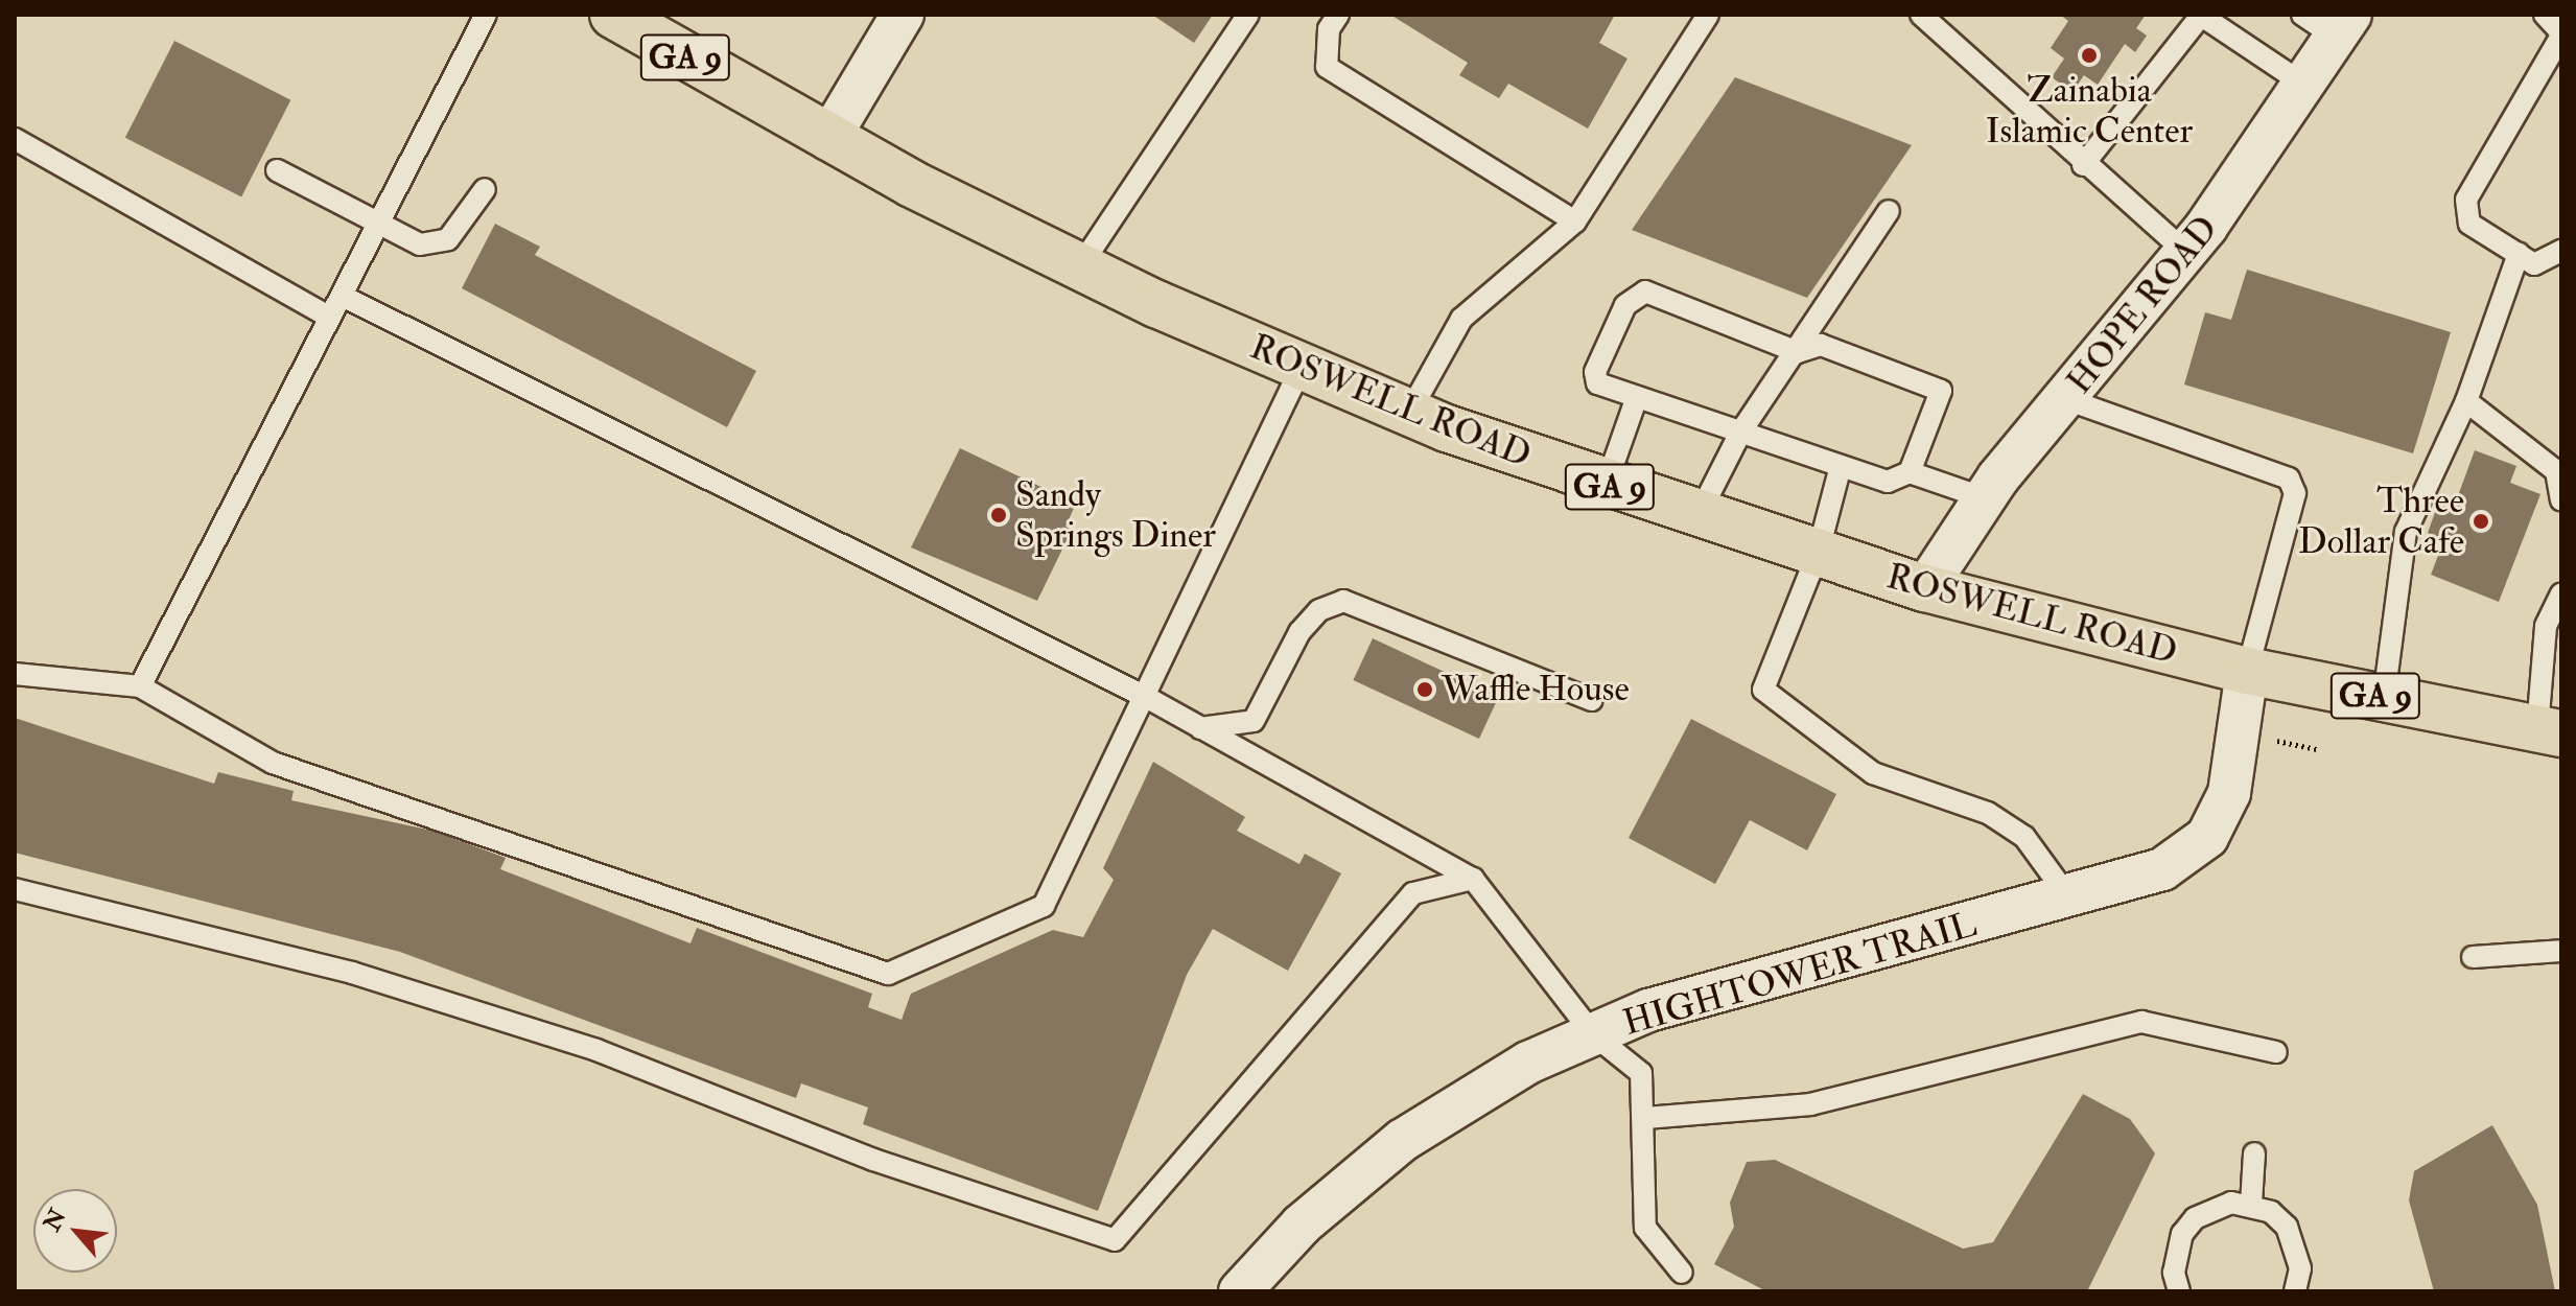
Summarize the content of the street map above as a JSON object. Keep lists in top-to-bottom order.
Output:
{
  "streets": {
    "main road": ["GA 9", "ROSWELL ROAD"],
    "street": ["HOPE ROAD", "HIGHTOWER TRAIL"]
  },
  "crossings": [
    ["HOPE ROAD", "ROSWELL ROAD"],
    ["ROSWELL ROAD", "HIGHTOWER TRAIL"]
  ],
  "places": [
    "Zainabia Islamic Center",
    "Sandy Springs Diner",
    "Three Dollar Cafe",
    "Waffle House"
  ],
  "north": "top left"
}
